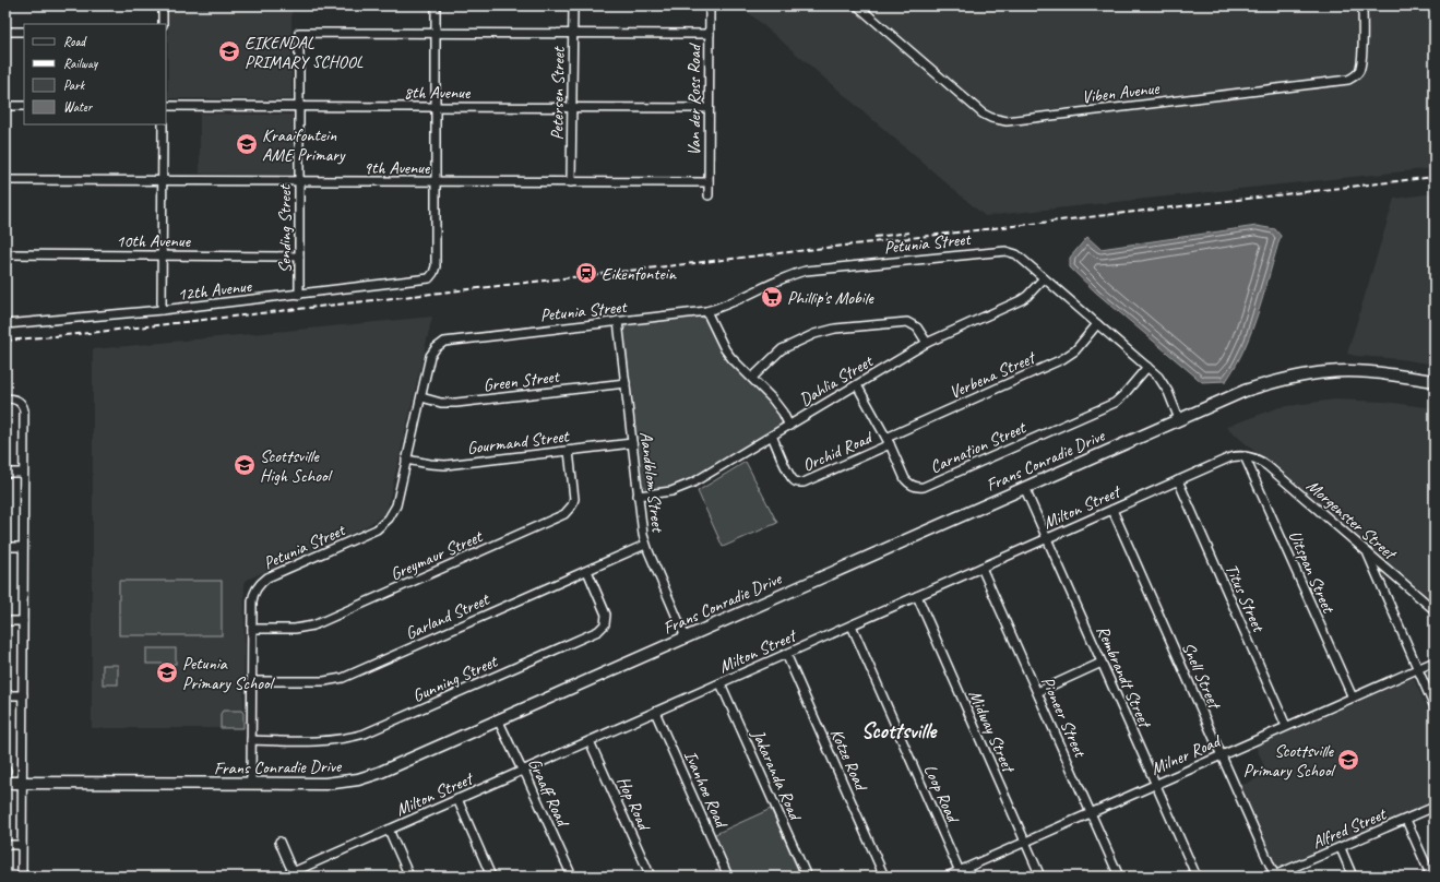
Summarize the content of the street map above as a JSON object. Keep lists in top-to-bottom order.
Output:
{
  "streets": {
    "street": [
      "8th Avenue",
      "Viben Avenue",
      "Petersen Street",
      "Van der Ross Road",
      "9th Avenue",
      "Sending Street",
      "10th Avenue",
      "Petunia Street",
      "12th Avenue",
      "Verbena Street",
      "Green Street",
      "Dahlia Street",
      "Gourmand Street",
      "Carnation Street",
      "Orchid Road",
      "Frans Conradie Drive",
      "Aandblom Street",
      "Milton Street",
      "Morgenster Street",
      "Greymaur Street",
      "Uitspan Street",
      "Titus Street",
      "Garland Street",
      "Snell Street",
      "Rembrandt Street",
      "Gunning Street",
      "Pioneer Street",
      "Midway Street",
      "Milner Road",
      "Kotze Road",
      "Jakaranda Road",
      "Ivanhoe Road",
      "Graaff Road",
      "Loop Road",
      "Hop Road",
      "Alfred Street"
    ]
  },
  "crossings": [
    ["8th Avenue", "Petersen Street"],
    ["8th Avenue", "Van der Ross Road"],
    ["8th Avenue", "Sending Street"],
    ["Petersen Street", "9th Avenue"],
    ["Van der Ross Road", "9th Avenue"],
    ["9th Avenue", "Sending Street"],
    ["9th Avenue", "12th Avenue"],
    ["Sending Street", "10th Avenue"],
    ["Sending Street", "12th Avenue"],
    ["Petunia Street", "Verbena Street"],
    ["Petunia Street", "Green Street"],
    ["Petunia Street", "Dahlia Street"],
    ["Petunia Street", "Gourmand Street"],
    ["Petunia Street", "Carnation Street"],
    ["Petunia Street", "Frans Conradie Drive"],
    ["Petunia Street", "Aandblom Street"],
    ["Petunia Street", "Greymaur Street"],
    ["Petunia Street", "Garland Street"],
    ["Petunia Street", "Gunning Street"],
    ["Verbena Street", "Carnation Street"],
    ["Verbena Street", "Orchid Road"],
    ["Green Street", "Aandblom Street"],
    ["Dahlia Street", "Carnation Street"],
    ["Dahlia Street", "Orchid Road"],
    ["Dahlia Street", "Aandblom Street"],
    ["Gourmand Street", "Aandblom Street"],
    ["Gourmand Street", "Greymaur Street"],
    ["Carnation Street", "Orchid Road"],
    ["Frans Conradie Drive", "Aandblom Street"],
    ["Frans Conradie Drive", "Rembrandt Street"],
    ["Frans Conradie Drive", "Graaff Road"],
    ["Aandblom Street", "Garland Street"],
    ["Milton Street", "Morgenster Street"],
    ["Milton Street", "Uitspan Street"],
    ["Milton Street", "Titus Street"],
    ["Milton Street", "Snell Street"],
    ["Milton Street", "Rembrandt Street"],
    ["Milton Street", "Pioneer Street"],
    ["Milton Street", "Midway Street"],
    ["Milton Street", "Kotze Road"],
    ["Milton Street", "Jakaranda Road"],
    ["Milton Street", "Ivanhoe Road"],
    ["Milton Street", "Graaff Road"],
    ["Milton Street", "Loop Road"],
    ["Milton Street", "Hop Road"],
    ["Morgenster Street", "Uitspan Street"],
    ["Uitspan Street", "Milner Road"],
    ["Titus Street", "Milner Road"],
    ["Garland Street", "Gunning Street"],
    ["Snell Street", "Milner Road"],
    ["Snell Street", "Alfred Street"],
    ["Rembrandt Street", "Milner Road"],
    ["Pioneer Street", "Milner Road"],
    ["Midway Street", "Milner Road"],
    ["Milner Road", "Loop Road"]
  ],
  "districts": ["Scottsville"],
  "places": {
    "school or university": [
      "EIKENDAL PRIMARY SCHOOL",
      "Kraaifontein AME Primary",
      "Scottsville High School",
      "Petunia Primary School",
      "Scottsville Primary School"
    ],
    "station": ["Eikenfontein"],
    "supermarket": ["Phillip's Mobile"]
  },
  "legend": [
    "Road",
    "Railway",
    "Park",
    "Water"
  ]
}
